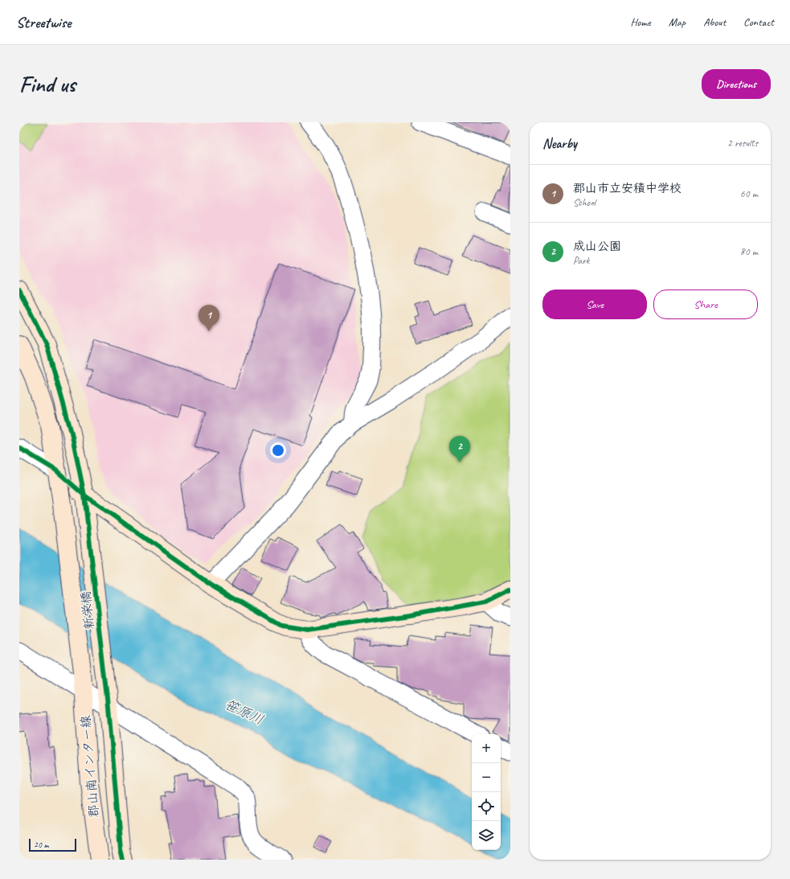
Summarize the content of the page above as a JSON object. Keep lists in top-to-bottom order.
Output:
{
  "streets": {
    "street": ["新栄橋", "郡山南インター線"]
  },
  "crossings": [
    ["新栄橋", "郡山南インター線"]
  ],
  "water": ["笹原川"],
  "scale_bar": "20 m",
  "page": {
    "header": "Streetwise",
    "nav": [
      "Home",
      "Map",
      "About",
      "Contact"
    ],
    "buttons": [
      "Directions",
      ["Save", "Share"]
    ],
    "title": "Find us",
    "heading": ["Nearby", "2 results"],
    "list": [
      {
        "mark": "1",
        "name": "郡山市立安積中学校",
        "note": "School",
        "value": "60 m"
      },
      {
        "mark": "2",
        "name": "成山公園",
        "note": "Park",
        "value": "80 m"
      }
    ],
    "pins": ["1", "2"],
    "map_buttons": ["+", "−"],
    "scale": "20 m"
  }
}
